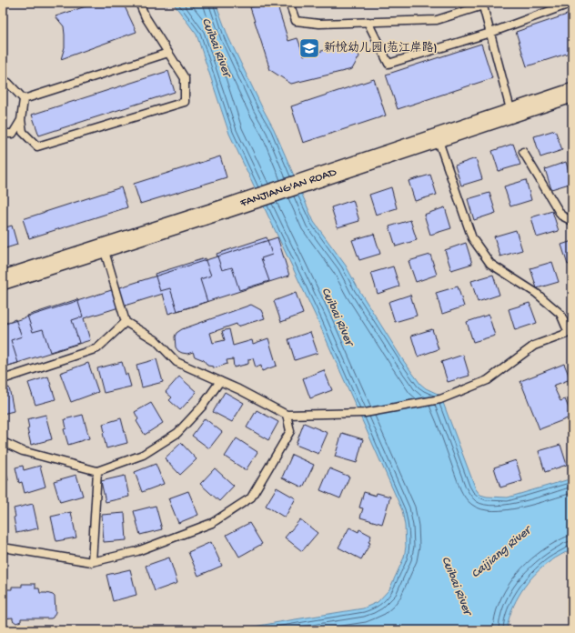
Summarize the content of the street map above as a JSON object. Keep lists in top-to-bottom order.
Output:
{
  "streets": {
    "street": ["FANJIANG'AN ROAD"]
  },
  "water": ["Cuibai River", "Caijiang River"],
  "places": {
    "school or university": ["新悦幼儿园(范江岸路)"]
  }
}
